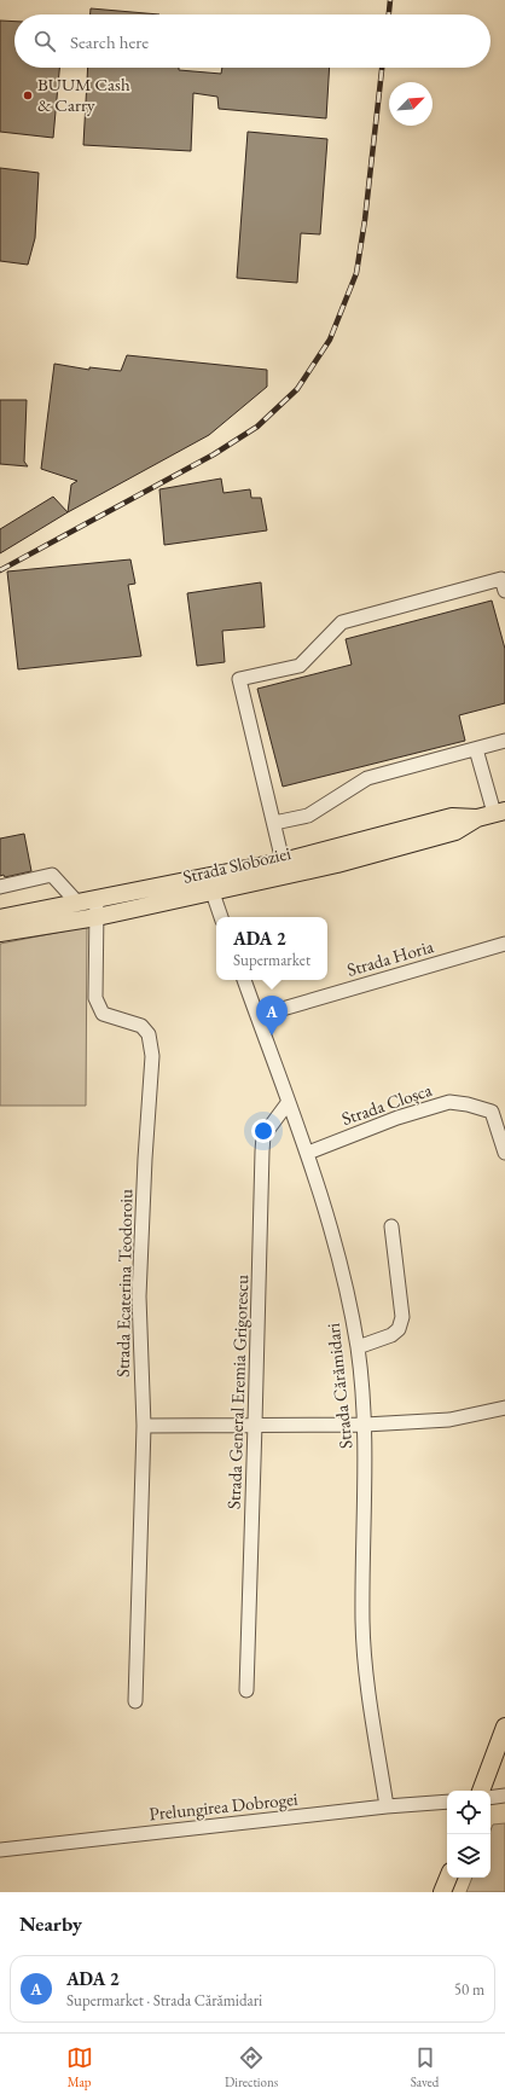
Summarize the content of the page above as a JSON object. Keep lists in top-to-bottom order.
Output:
{
  "streets": {
    "main road": ["Strada Sloboziei"],
    "street": [
      "Strada Horia",
      "Strada Cloșca",
      "Strada Ecaterina Teodoroiu",
      "Strada Cărămidari",
      "Strada General Eremia Grigorescu",
      "Prelungirea Dobrogei"
    ]
  },
  "crossings": [
    ["Strada Sloboziei", "Strada Ecaterina Teodoroiu"],
    ["Strada Horia", "Strada Cărămidari"],
    ["Strada Cloșca", "Strada Cărămidari"],
    ["Strada Cărămidari", "Strada General Eremia Grigorescu"],
    ["Strada Cărămidari", "Prelungirea Dobrogei"]
  ],
  "places": ["BUUM Cash & Carry"],
  "north": "top right",
  "page": {
    "search": "Search here",
    "popup": ["ADA 2", "Supermarket"],
    "pins": "A",
    "heading": "Nearby",
    "list": [
      {
        "mark": "A",
        "name": "ADA 2",
        "note": "Supermarket · Strada Cărămidari",
        "value": "50 m"
      }
    ],
    "nav": ["Map", "Directions", "Saved"]
  }
}
